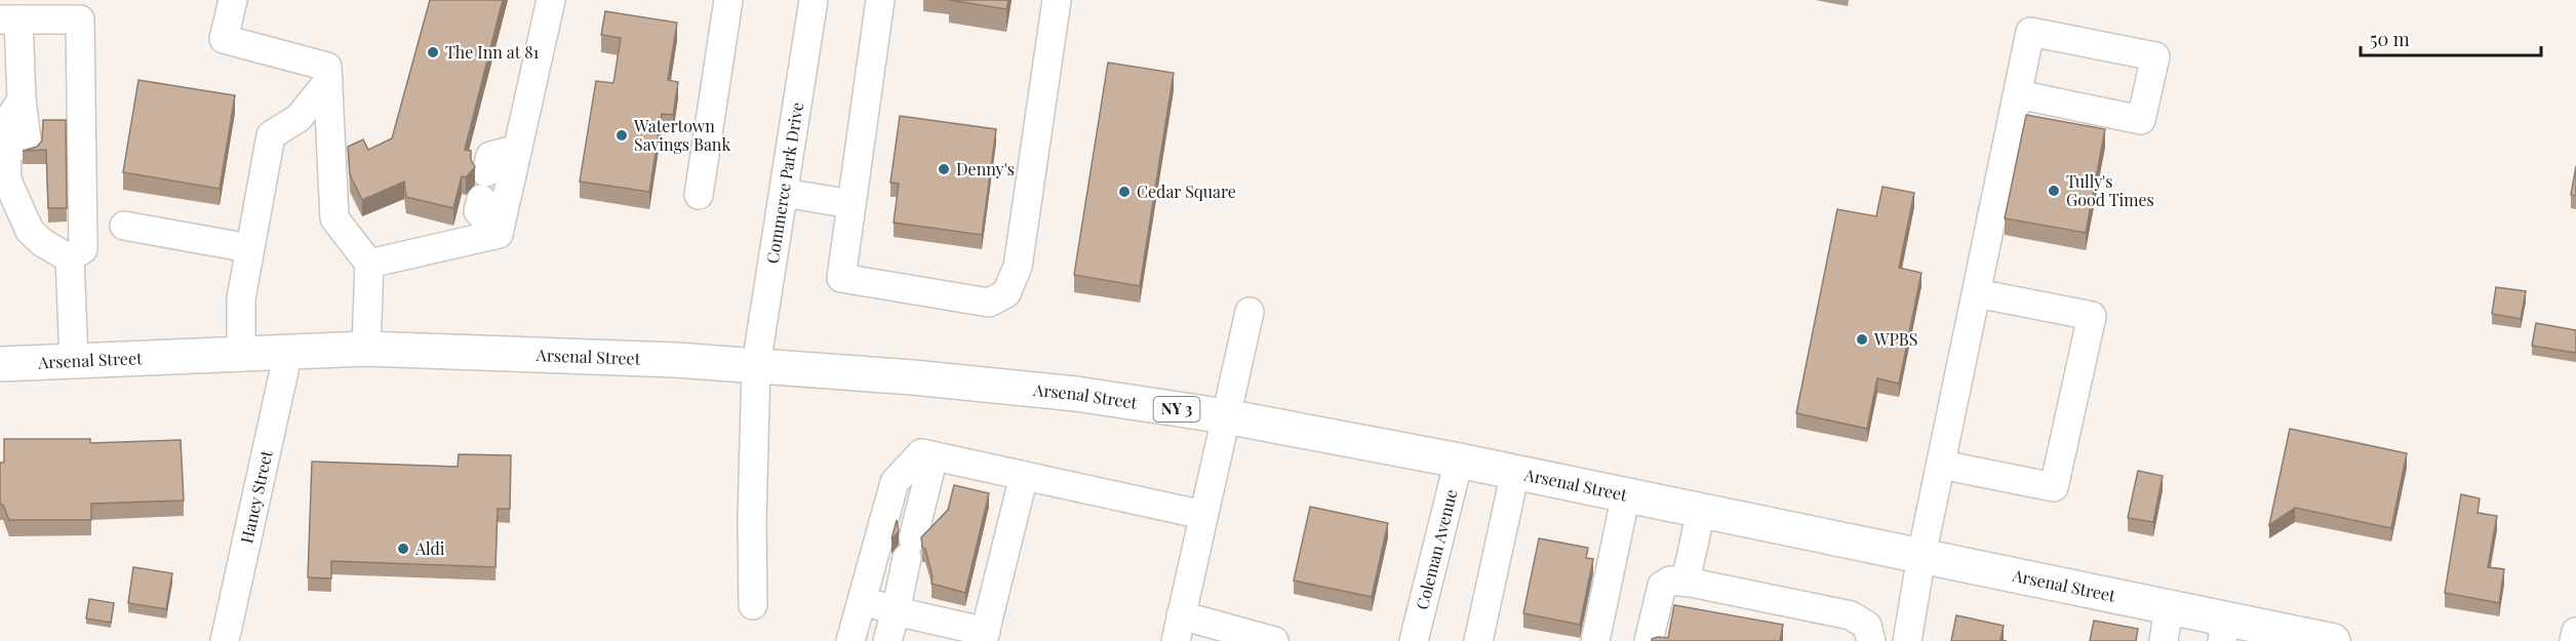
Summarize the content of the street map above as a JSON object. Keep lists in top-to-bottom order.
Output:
{
  "streets": {
    "highway": ["Arsenal Street", "NY 3"],
    "street": ["Commerce Park Drive", "Haney Street", "Coleman Avenue"]
  },
  "crossings": [
    ["Commerce Park Drive", "Arsenal Street"],
    ["Arsenal Street", "Haney Street"],
    ["Arsenal Street", "Coleman Avenue"]
  ],
  "places": [
    "The Inn at 81",
    "Watertown Savings Bank",
    "Denny's",
    "Tully's Good Times",
    "Cedar Square",
    "WPBS",
    "Aldi"
  ],
  "scale_bar": "50 m"
}
